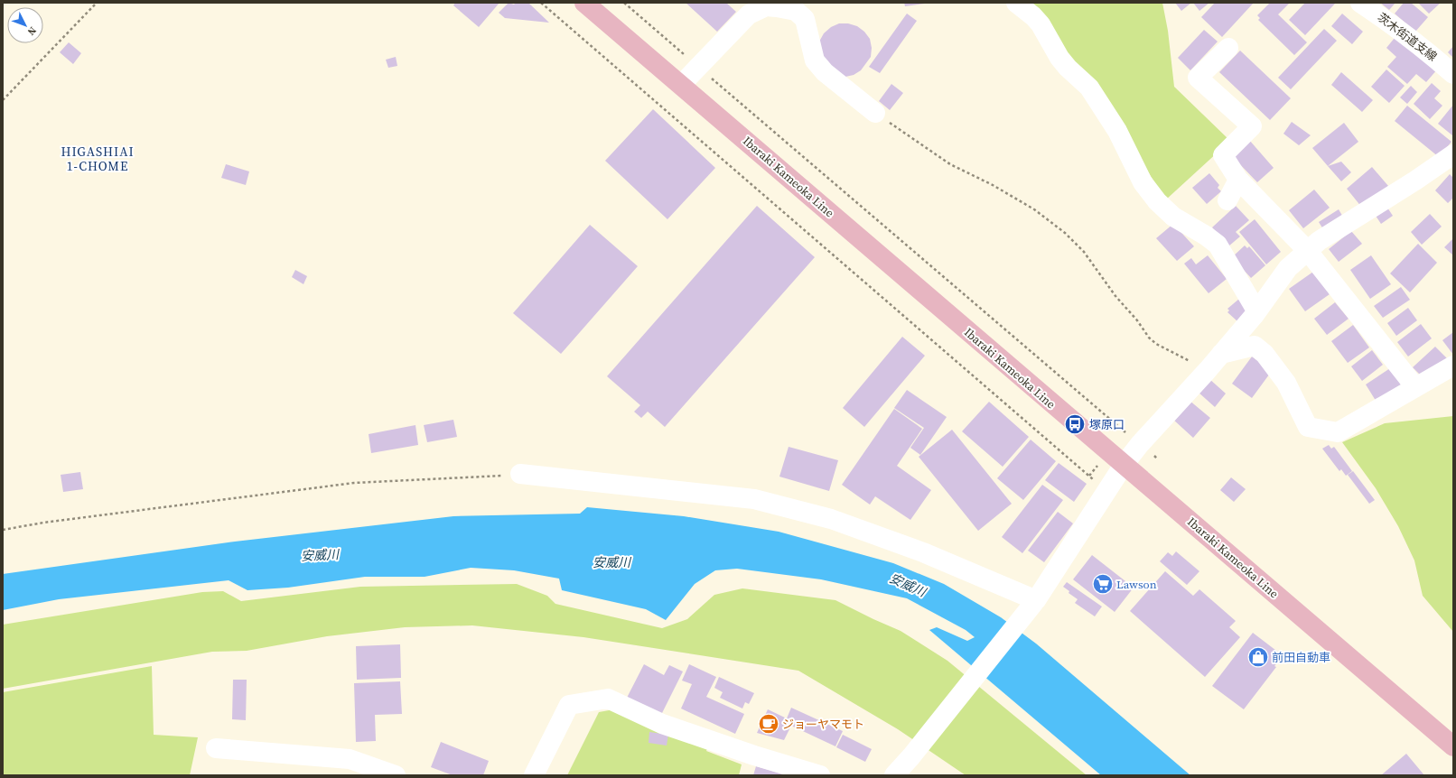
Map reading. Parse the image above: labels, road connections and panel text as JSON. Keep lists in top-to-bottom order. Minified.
{"streets":{"main road":["Ibaraki Kameoka Line"],"street":["茨木街道支線"]},"districts":["HIGASHIAI 1-CHOME"],"water":["安威川"],"places":{"bus stop":["塚原口"],"supermarket":["Lawson"],"shop":["前田自動車"],"cafe":["ジョーヤマモト"]},"north":"bottom right"}
